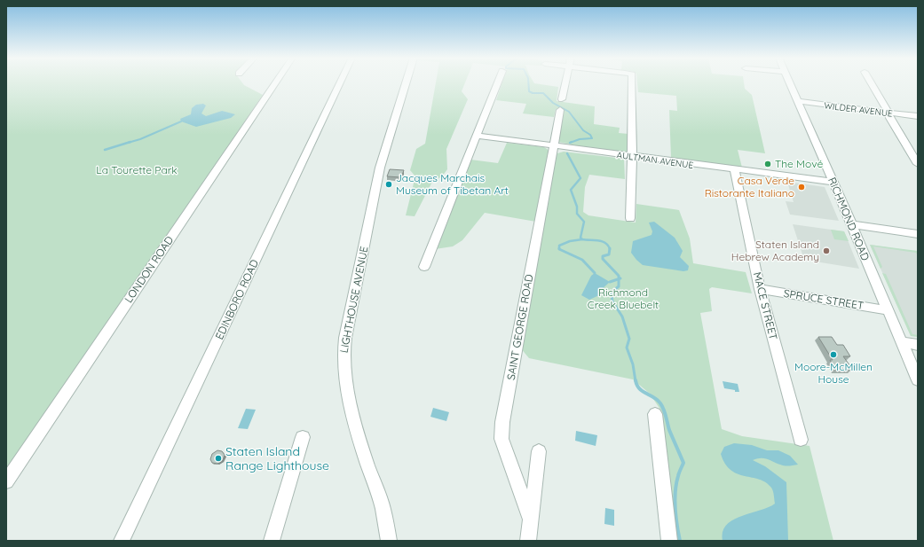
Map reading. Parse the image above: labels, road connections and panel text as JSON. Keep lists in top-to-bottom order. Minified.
{"streets":{"street":["WILDER AVENUE","AULTMAN AVENUE","RICHMOND ROAD","LONDON ROAD","EDINBORO ROAD","LIGHTHOUSE AVENUE","SPRUCE STREET","MACE STREET","SAINT GEORGE ROAD"]},"crossings":[["WILDER AVENUE","RICHMOND ROAD"],["AULTMAN AVENUE","RICHMOND ROAD"],["AULTMAN AVENUE","MACE STREET"],["AULTMAN AVENUE","SAINT GEORGE ROAD"],["RICHMOND ROAD","SPRUCE STREET"],["SPRUCE STREET","MACE STREET"]],"parks":["La Tourette Park","Richmond Creek Bluebelt"],"places":["The Mové","Jacques Marchais Museum of Tibetan Art","Casa Verde Ristorante Italiano","Staten Island Hebrew Academy","Moore-McMillen House","Staten Island Range Lighthouse"]}
